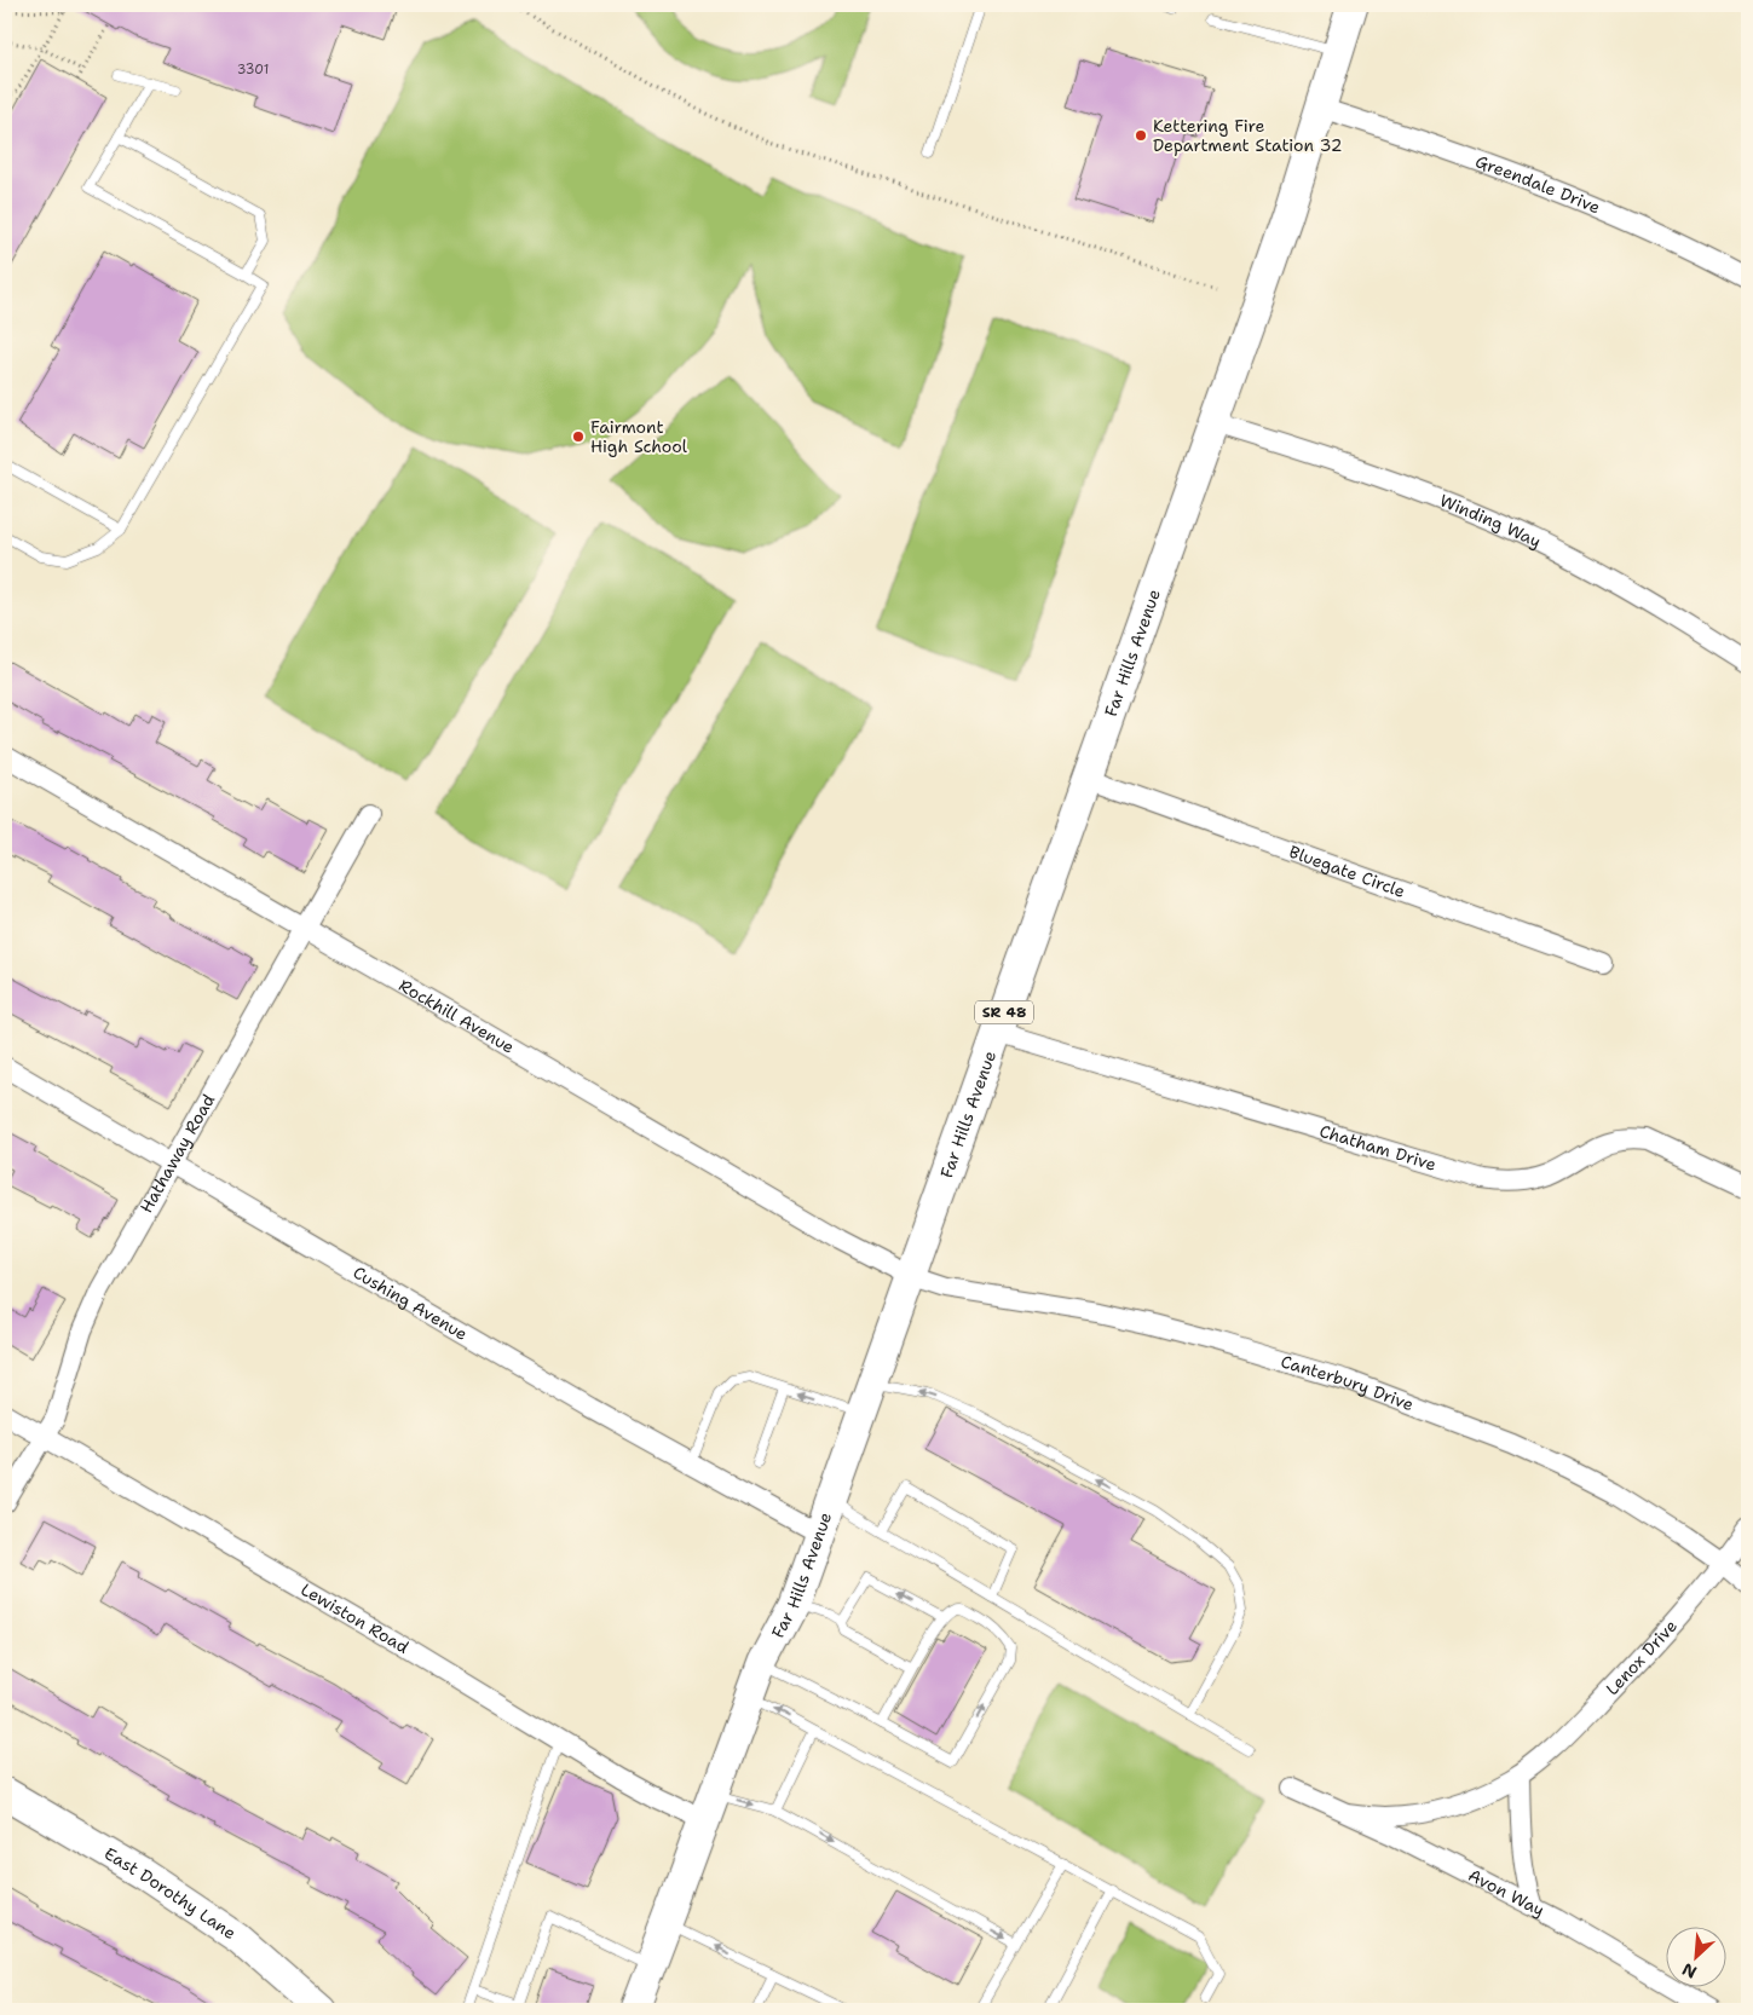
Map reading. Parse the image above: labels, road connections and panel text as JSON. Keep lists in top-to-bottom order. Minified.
{"streets":{"main road":["Far Hills Avenue","SR 48","East Dorothy Lane"],"street":["Greendale Drive","Winding Way","Bluegate Circle","Rockhill Avenue","Chatham Drive","Hathaway Road","Cushing Avenue","Canterbury Drive","Lewiston Road","Lenox Drive","Avon Way"]},"crossings":[["Greendale Drive","Far Hills Avenue"],["Winding Way","Far Hills Avenue"],["Far Hills Avenue","Bluegate Circle"],["Far Hills Avenue","Rockhill Avenue"],["Far Hills Avenue","Chatham Drive"],["Far Hills Avenue","Cushing Avenue"],["Far Hills Avenue","Canterbury Drive"],["Far Hills Avenue","Lewiston Road"],["Rockhill Avenue","Hathaway Road"],["Rockhill Avenue","Canterbury Drive"],["Hathaway Road","Cushing Avenue"],["Hathaway Road","Lewiston Road"],["Canterbury Drive","Lenox Drive"],["Lenox Drive","Avon Way"]],"places":["Kettering Fire Department Station 32","Fairmont High School"],"house_numbers":["3301"],"north":"bottom left"}
